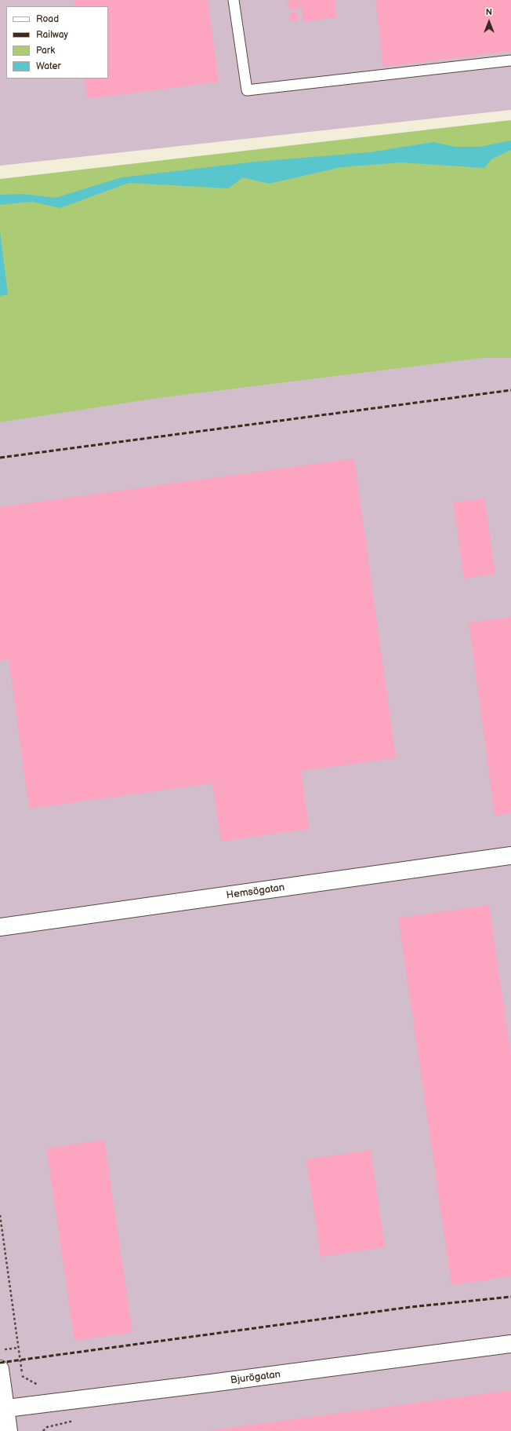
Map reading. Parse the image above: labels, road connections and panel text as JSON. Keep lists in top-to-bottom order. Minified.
{"streets":{"street":["Hemsögatan","Bjurögatan"]},"legend":["Road","Railway","Park","Water"],"north":"top"}
